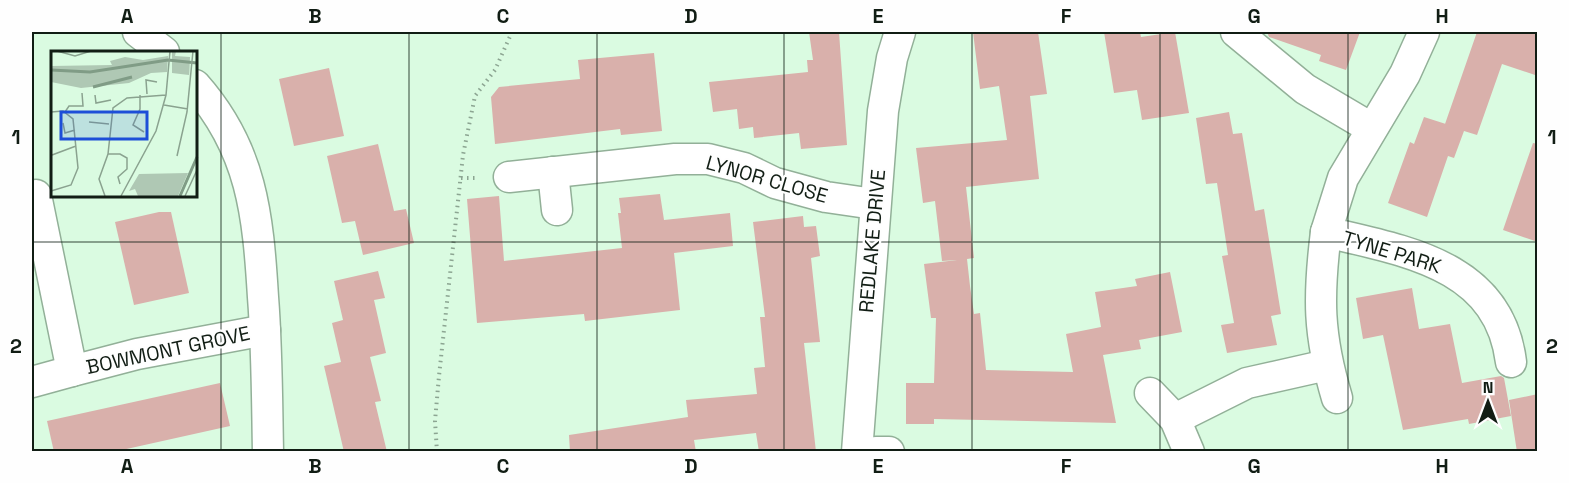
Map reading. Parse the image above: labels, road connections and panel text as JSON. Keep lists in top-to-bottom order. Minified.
{"streets":{"street":["LYNOR CLOSE","REDLAKE DRIVE","TYNE PARK","BOWMONT GROVE"]},"crossings":[["LYNOR CLOSE","REDLAKE DRIVE"]],"north":"top","grid":{"columns":["A","B","C","D","E","F","G","H"],"rows":["1","2"]}}
